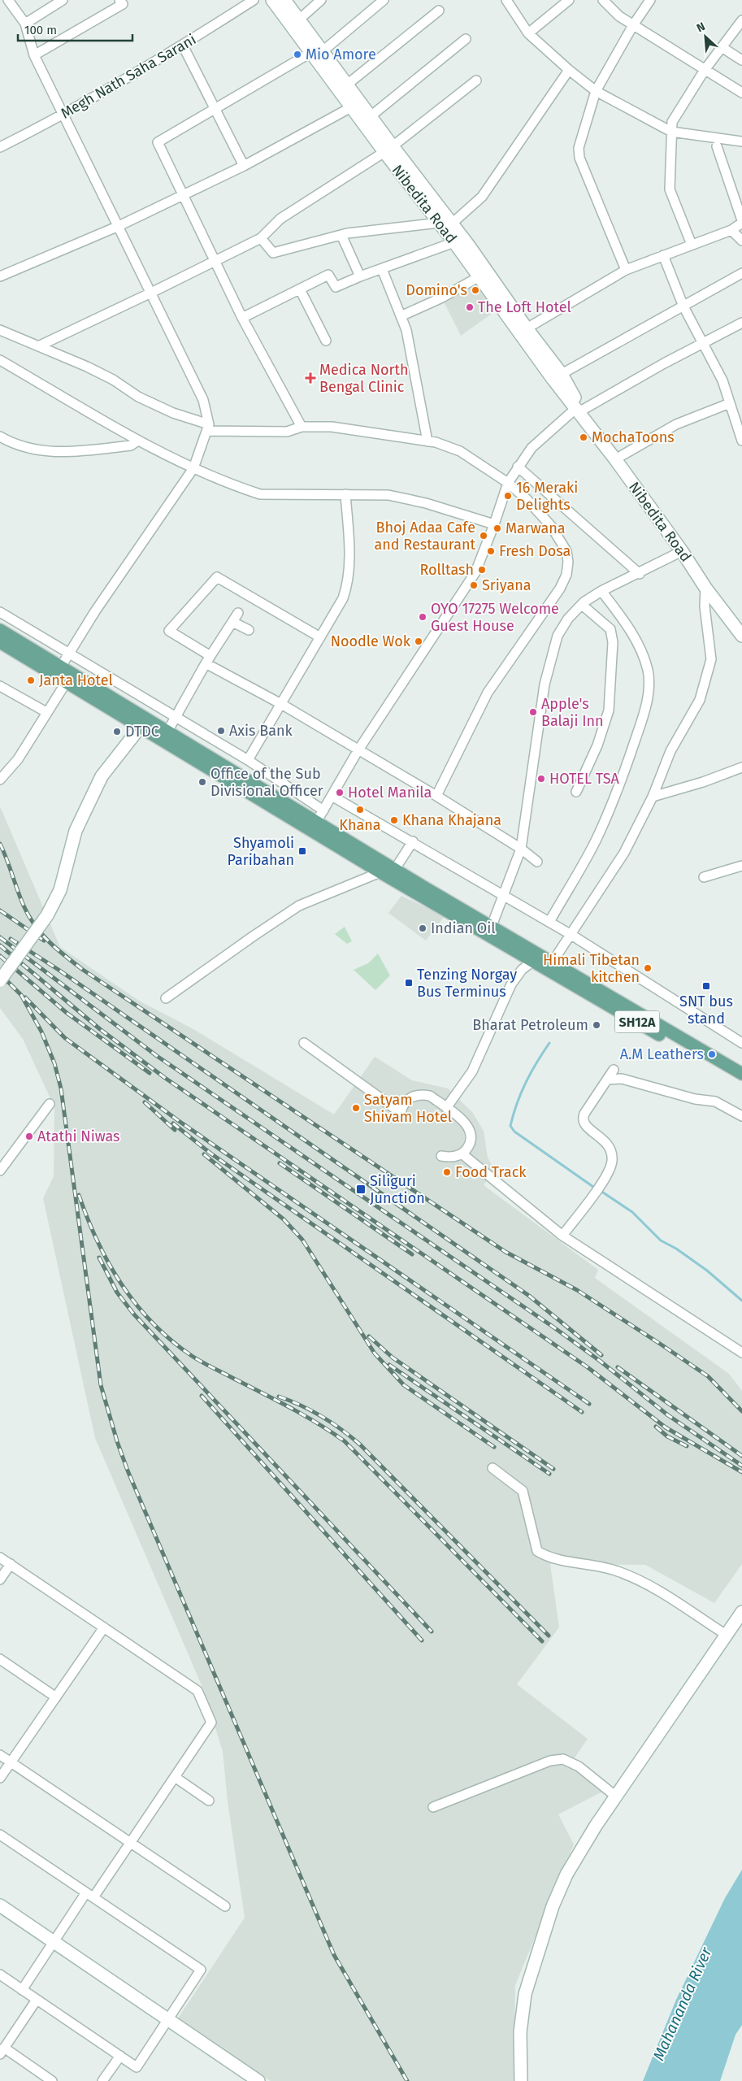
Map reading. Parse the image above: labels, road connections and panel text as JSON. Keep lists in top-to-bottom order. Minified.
{"streets":{"main road":["SH12A"],"street":["Megh Nath Saha Sarani","Nibedita Road"]},"water":["Mahananda River"],"places":{"other":["Mio Amore","Domino's","The Loft Hotel","MochaToons","16 Meraki Delights","Marwana","Bhoj Adaa Cafe and Restaurant","Fresh Dosa","Rolltash","Sriyana","OYO 17275 Welcome Guest House","Noodle Wok","Janta Hotel","Apple's Balaji Inn","Axis Bank","DTDC","HOTEL TSA","Office of the Sub Divisional Officer","Hotel Manila","Khana","Khana Khajana","Indian Oil","Himali Tibetan kitchen","Bharat Petroleum","A.M Leathers","Satyam Shivam Hotel","Atathi Niwas","Food Track"],"health":["Medica North Bengal Clinic"],"transit":["Shyamoli Paribahan","Tenzing Norgay Bus Terminus","SNT bus stand","Siliguri Junction"]},"scale_bar":"100 m","north":"top left"}
